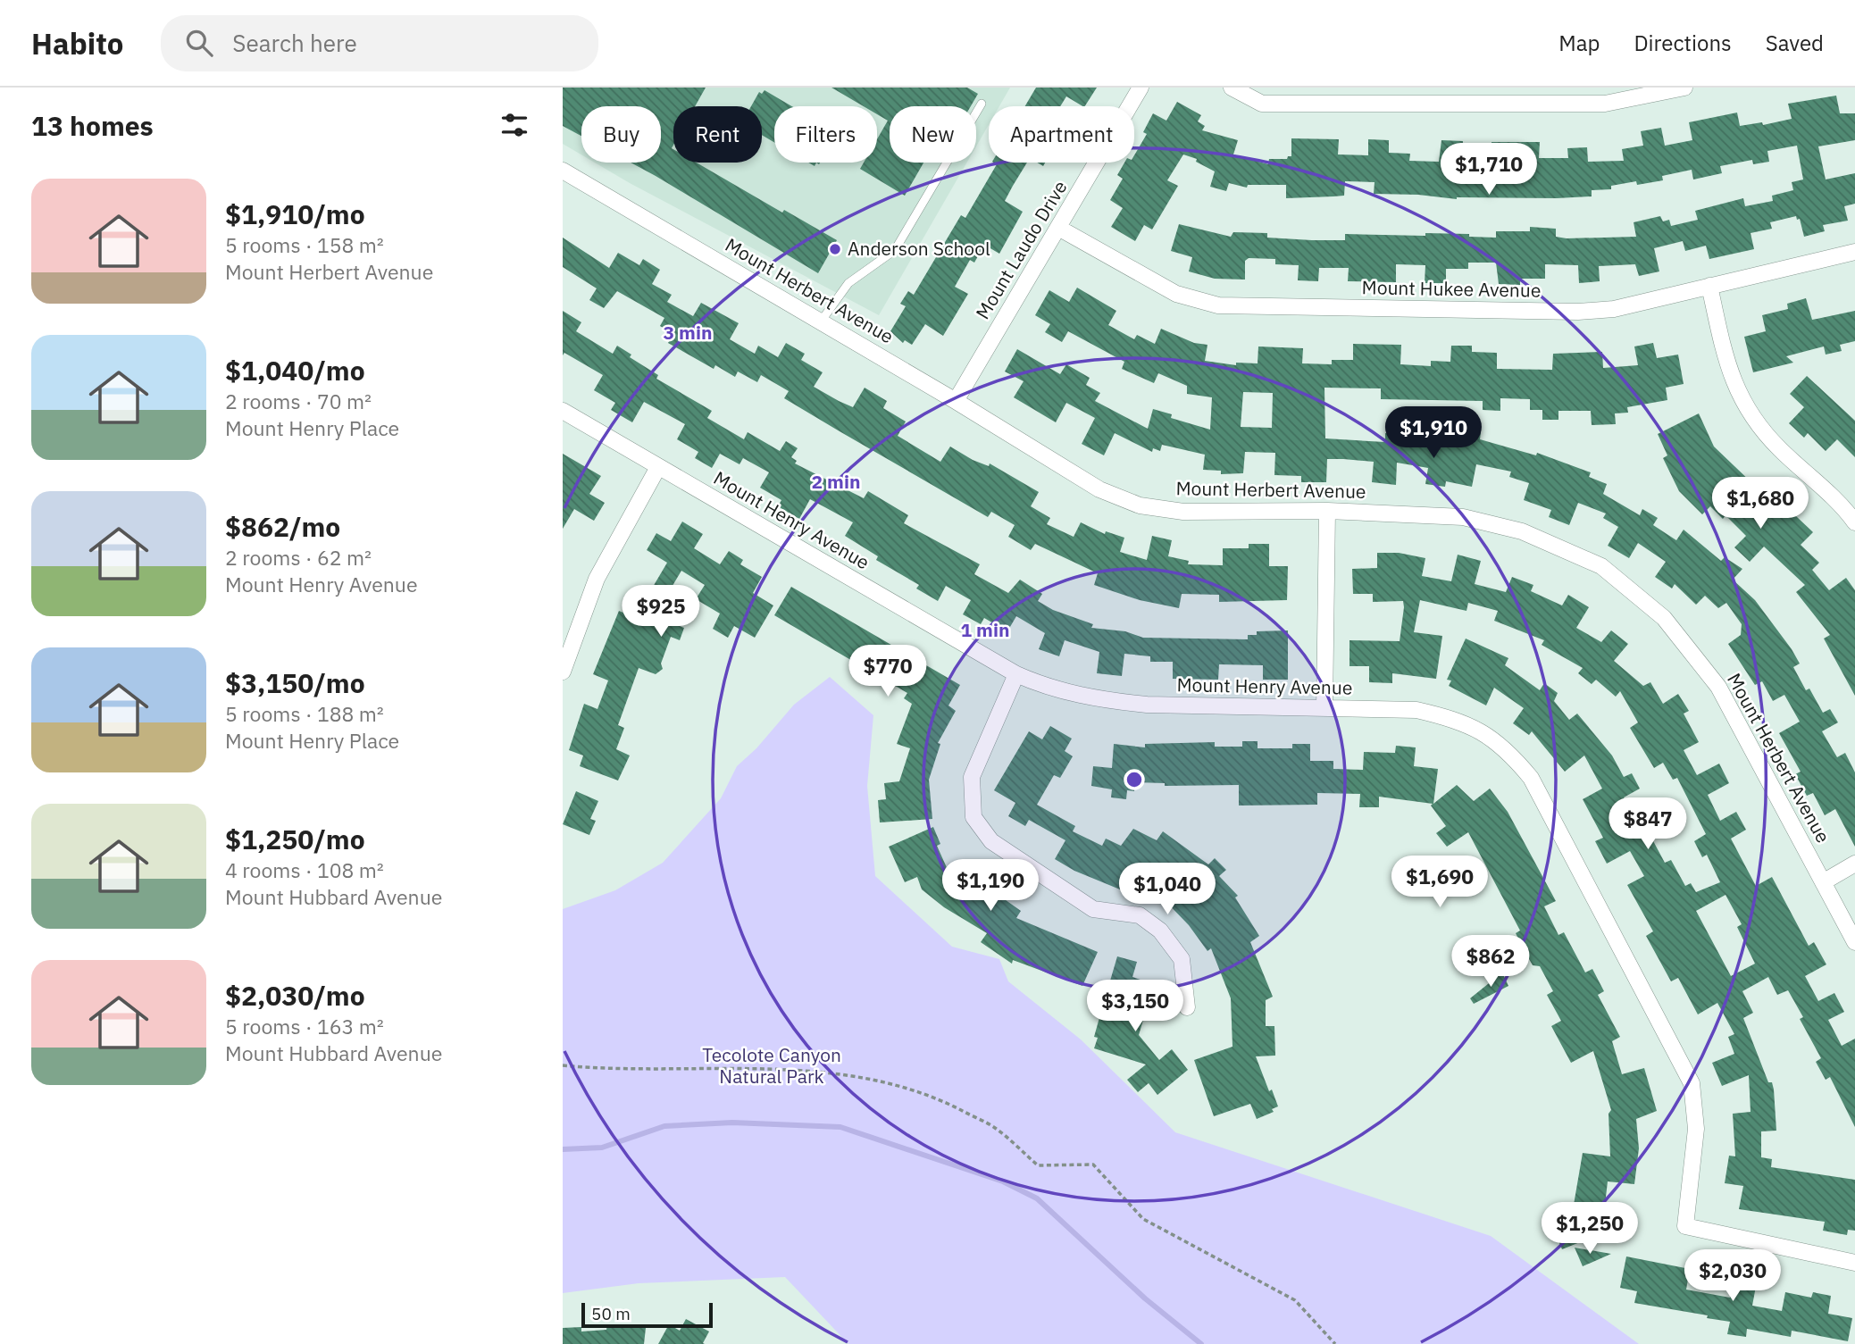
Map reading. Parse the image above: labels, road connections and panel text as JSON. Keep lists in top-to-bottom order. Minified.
{"streets":{"street":["Mount Laudo Drive","Mount Hukee Avenue","Mount Herbert Avenue","Mount Henry Avenue"]},"crossings":[["Mount Laudo Drive","Mount Hukee Avenue"],["Mount Laudo Drive","Mount Herbert Avenue"]],"parks":["Tecolote Canyon Natural Park"],"places":["Anderson School"],"scale_bar":"50 m","page":{"header":"Habito","search":"Search here","nav":["Map","Directions","Saved"],"heading":"13 homes","chip":["Buy","Rent","Filters","New","Apartment"],"price":["$1,710","$1,910","$1,680","$925","$770","$847","$1,690","$1,190","$1,040","$862","$3,150","$1,250","$2,030"],"list":[{"name":"$1,910/mo","note":"5 rooms · 158 m² · Mount Herbert Avenue"},{"name":"$1,040/mo","note":"2 rooms · 70 m² · Mount Henry Place"},{"name":"$862/mo","note":"2 rooms · 62 m² · Mount Henry Avenue"},{"name":"$3,150/mo","note":"5 rooms · 188 m² · Mount Henry Place"},{"name":"$1,250/mo","note":"4 rooms · 108 m² · Mount Hubbard Avenue"},{"name":"$2,030/mo","note":"5 rooms · 163 m² · Mount Hubbard Avenue"}],"scale":"50 m"},"rings":["3 min","2 min","1 min"]}
